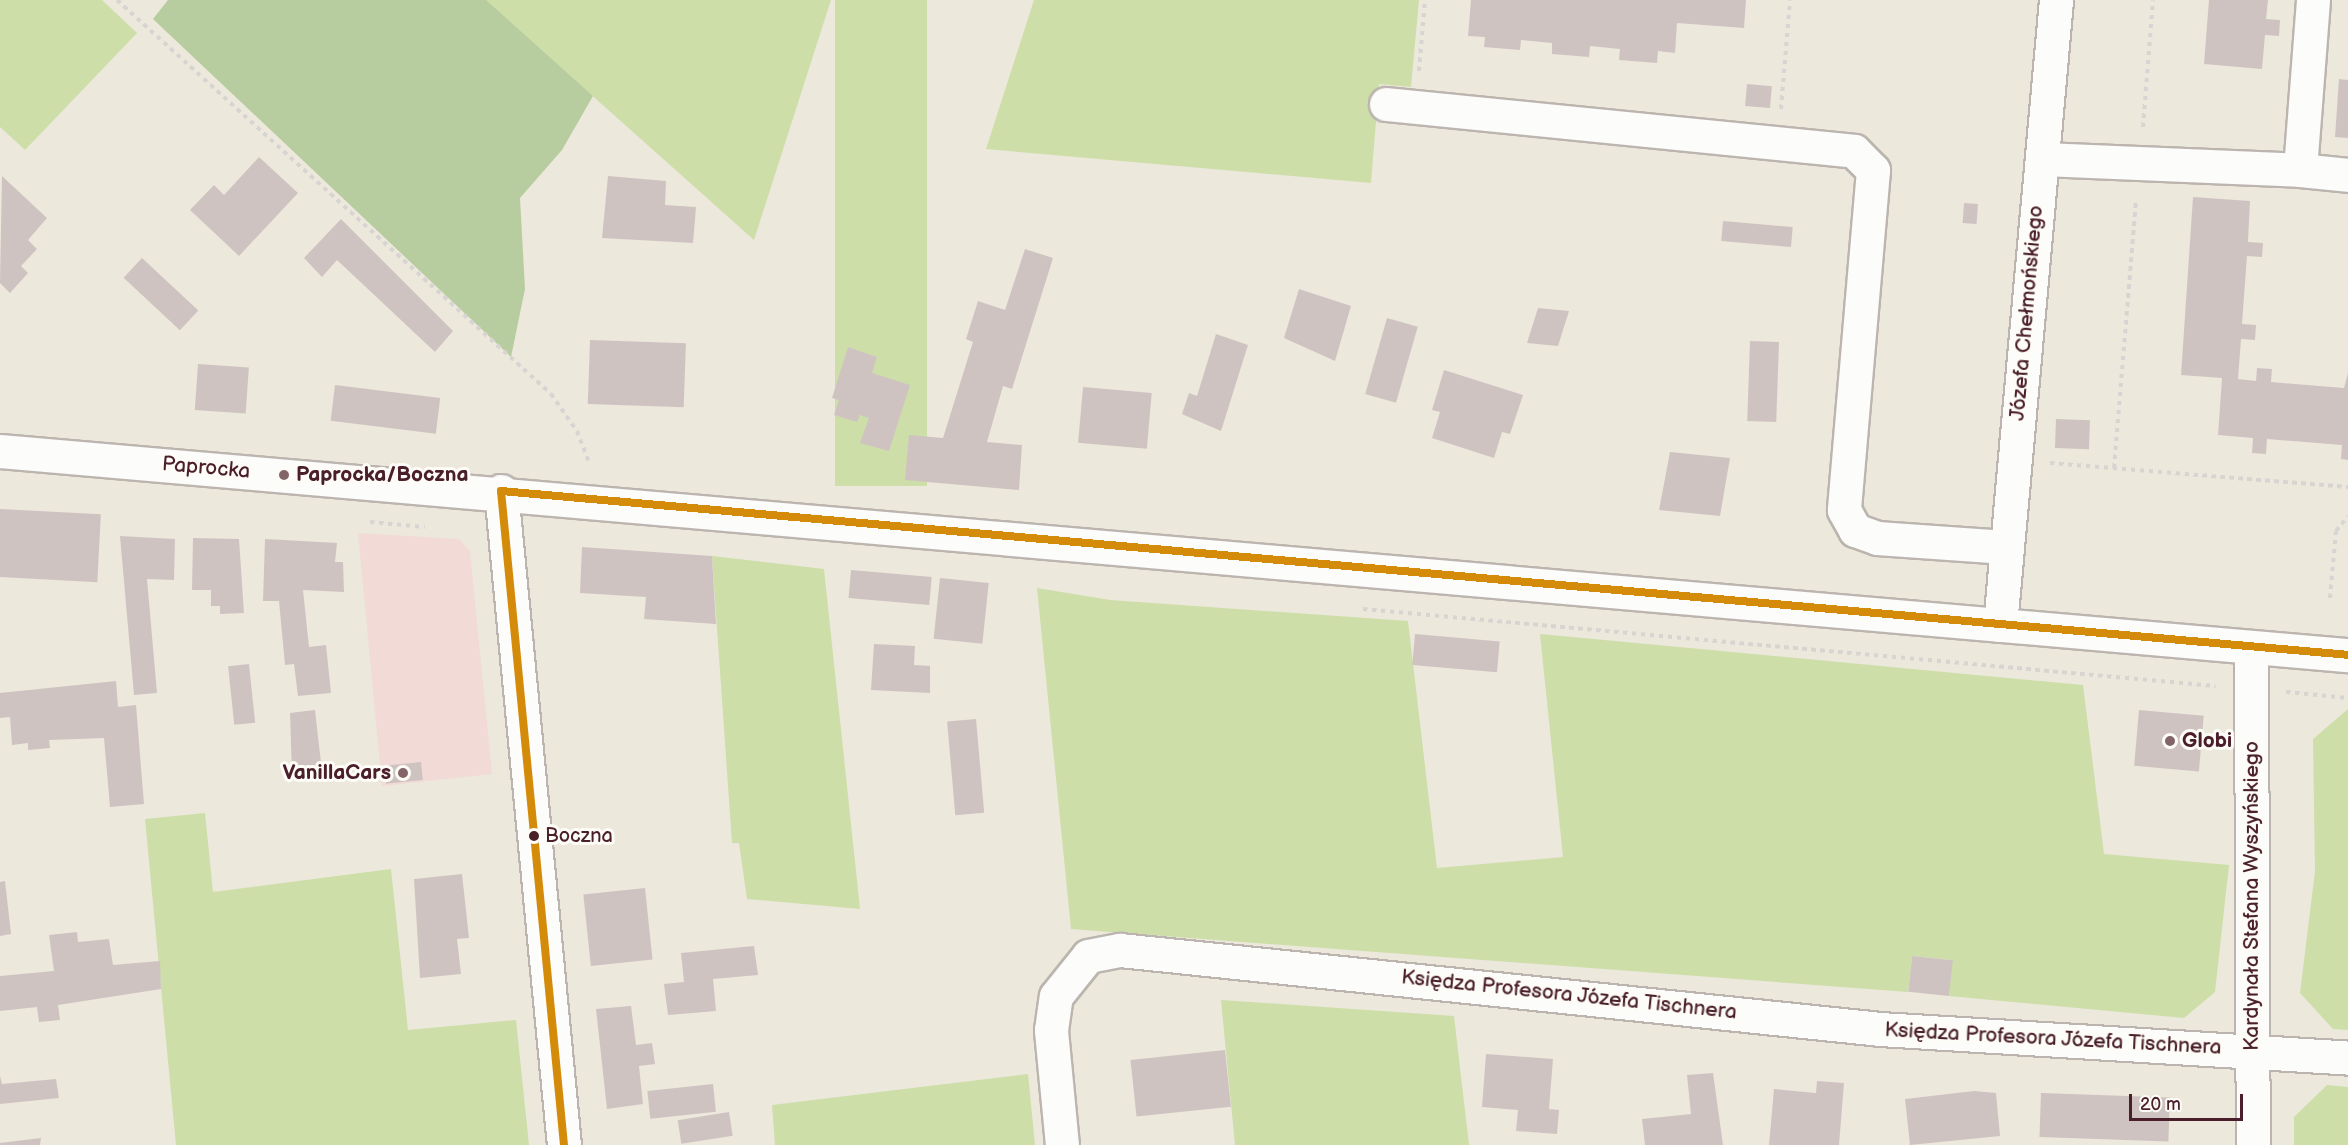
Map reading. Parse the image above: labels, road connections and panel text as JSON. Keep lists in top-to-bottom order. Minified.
{"streets":{"street":["Józefa Chełmońskiego","Paprocka","Kardynała Stefana Wyszyńskiego","Księdza Profesora Józefa Tischnera"]},"crossings":[["Józefa Chełmońskiego","Paprocka"],["Paprocka","Kardynała Stefana Wyszyńskiego"],["Kardynała Stefana Wyszyńskiego","Księdza Profesora Józefa Tischnera"]],"places":["Paprocka/Boczna","Globi","VanillaCars","Boczna"],"scale_bar":"20 m"}
